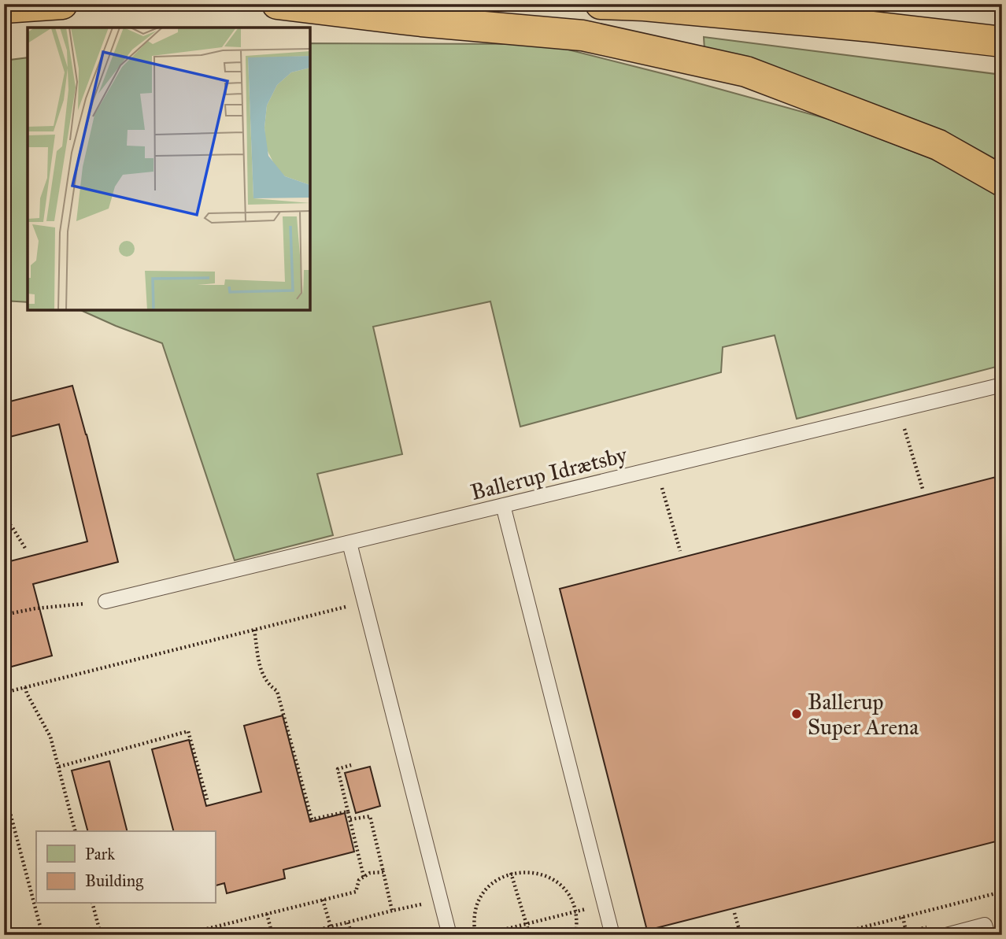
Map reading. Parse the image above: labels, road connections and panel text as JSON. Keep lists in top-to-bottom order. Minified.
{"streets":{"lane":["Ballerup Idrætsby"]},"places":["Ballerup Super Arena"],"legend":["Park","Building"]}
